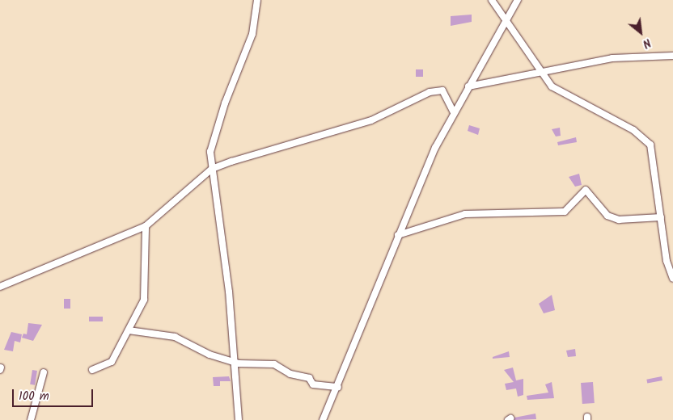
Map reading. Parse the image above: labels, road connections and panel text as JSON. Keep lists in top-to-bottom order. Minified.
{"scale_bar":"100 m","north":"bottom right"}
